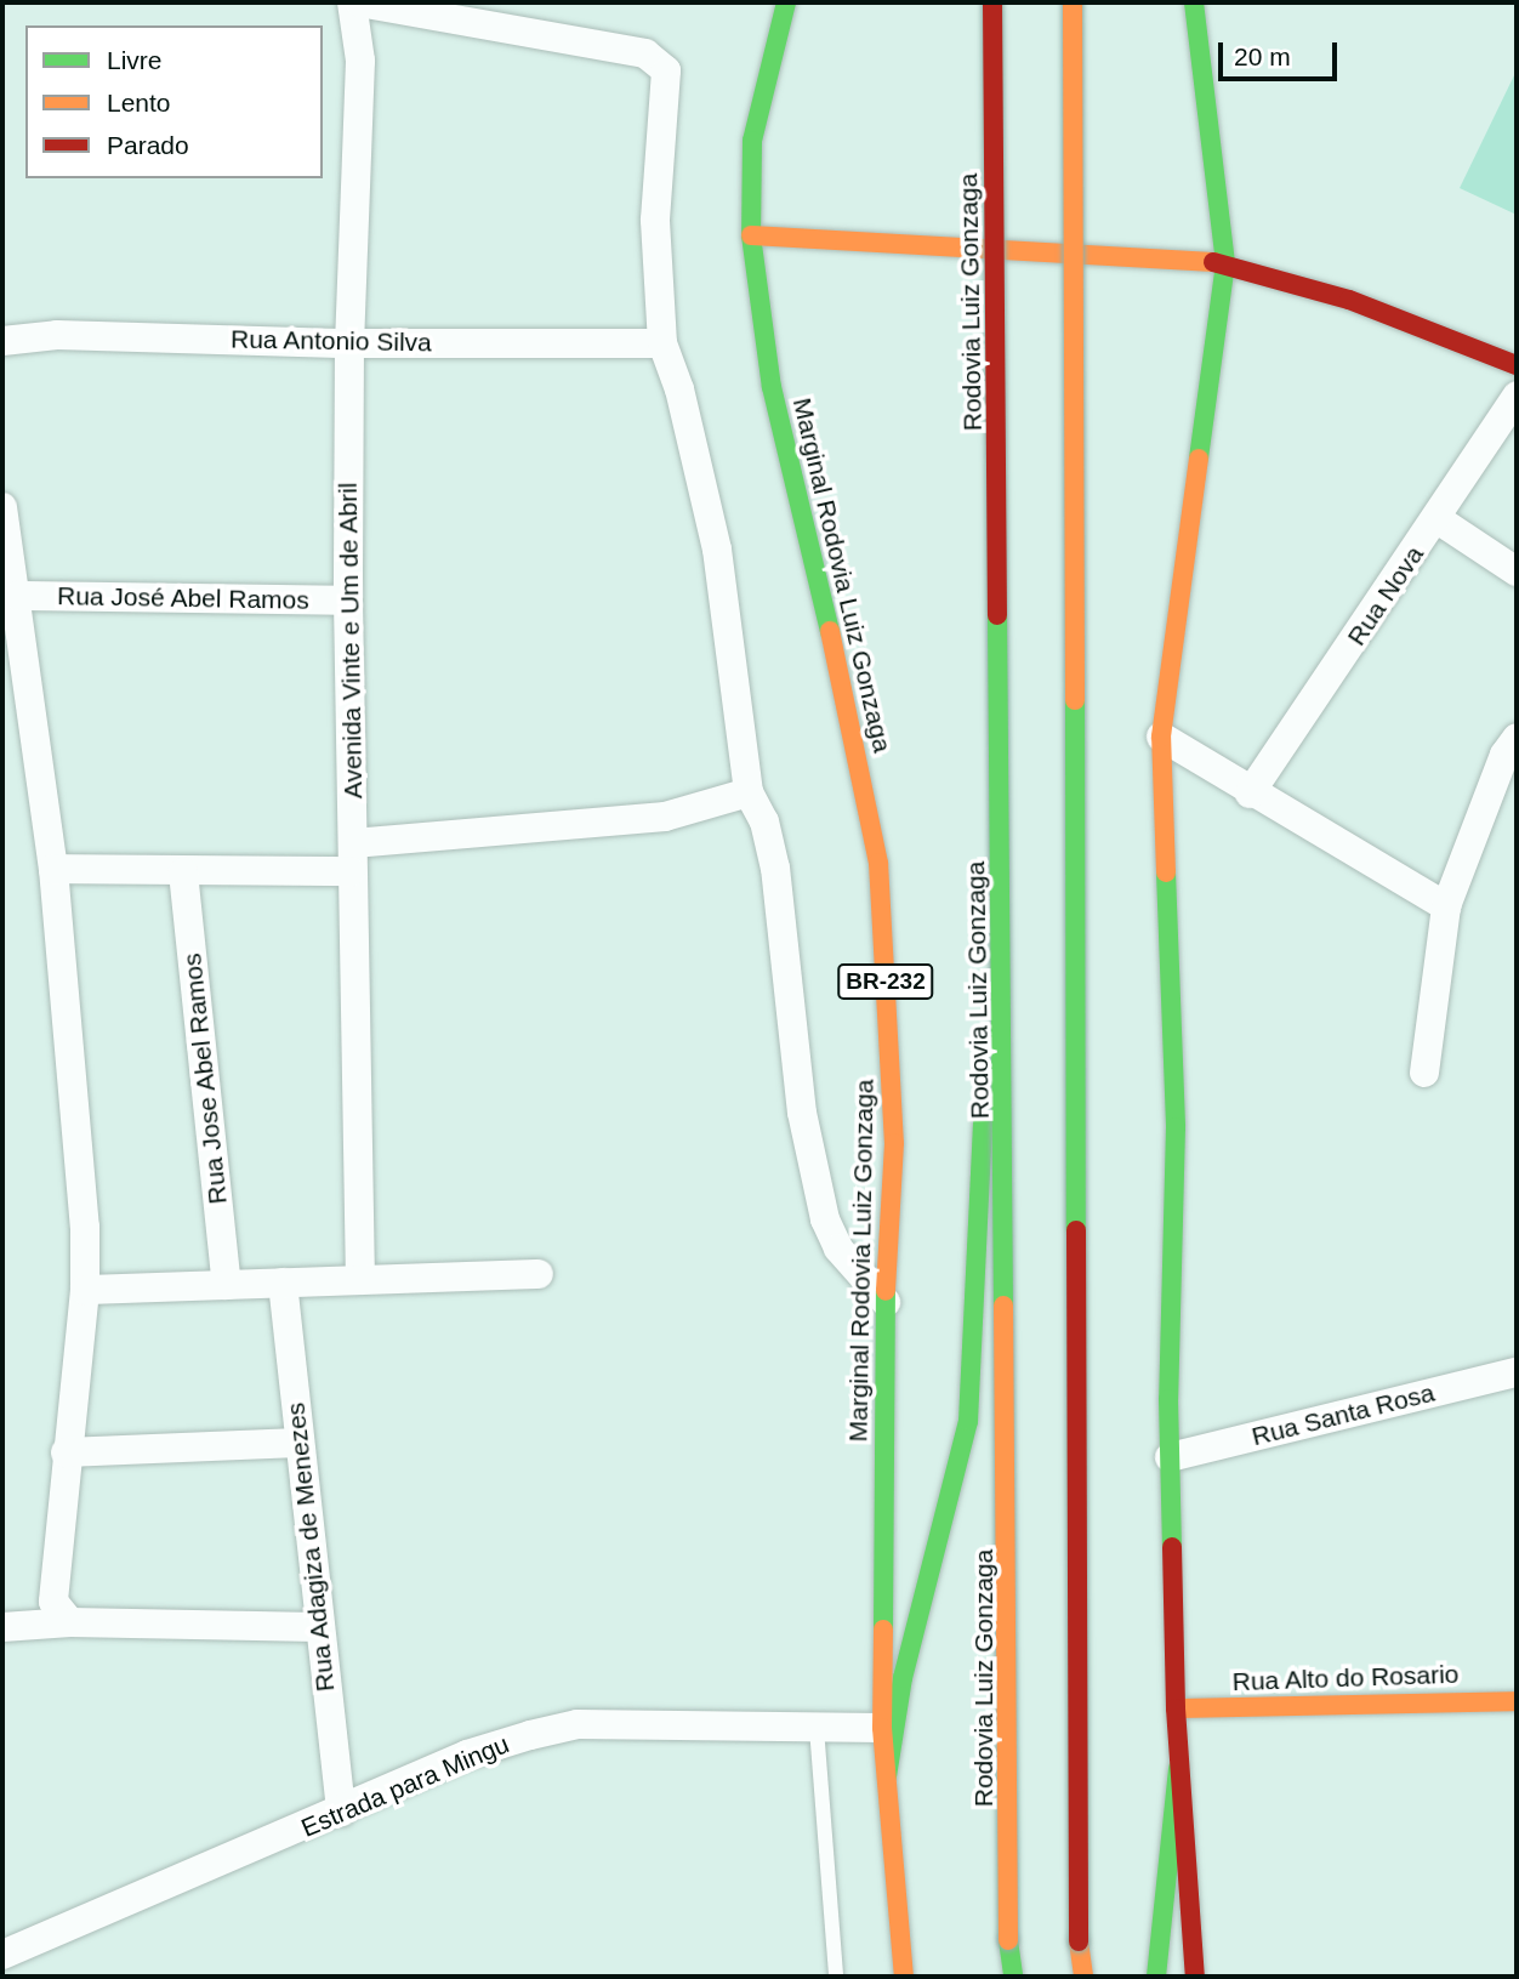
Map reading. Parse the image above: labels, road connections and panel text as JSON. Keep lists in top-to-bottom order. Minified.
{"streets":{"main road":["Rodovia Luiz Gonzaga","Marginal Rodovia Luiz Gonzaga","BR-232","Rua Alto do Rosario"],"street":["Rua Antonio Silva","Rua Nova","Rua José Abel Ramos","Avenida Vinte e Um de Abril","Rua Jose Abel Ramos","Rua Santa Rosa","Rua Adagiza de Menezes","Estrada para Mingu"]},"crossings":[["Rua Antonio Silva","Avenida Vinte e Um de Abril"],["Marginal Rodovia Luiz Gonzaga","Estrada para Mingu"],["Rua José Abel Ramos","Avenida Vinte e Um de Abril"],["Rua Adagiza de Menezes","Estrada para Mingu"]],"legend":["Livre","Lento","Parado"],"scale_bar":"20 m"}
